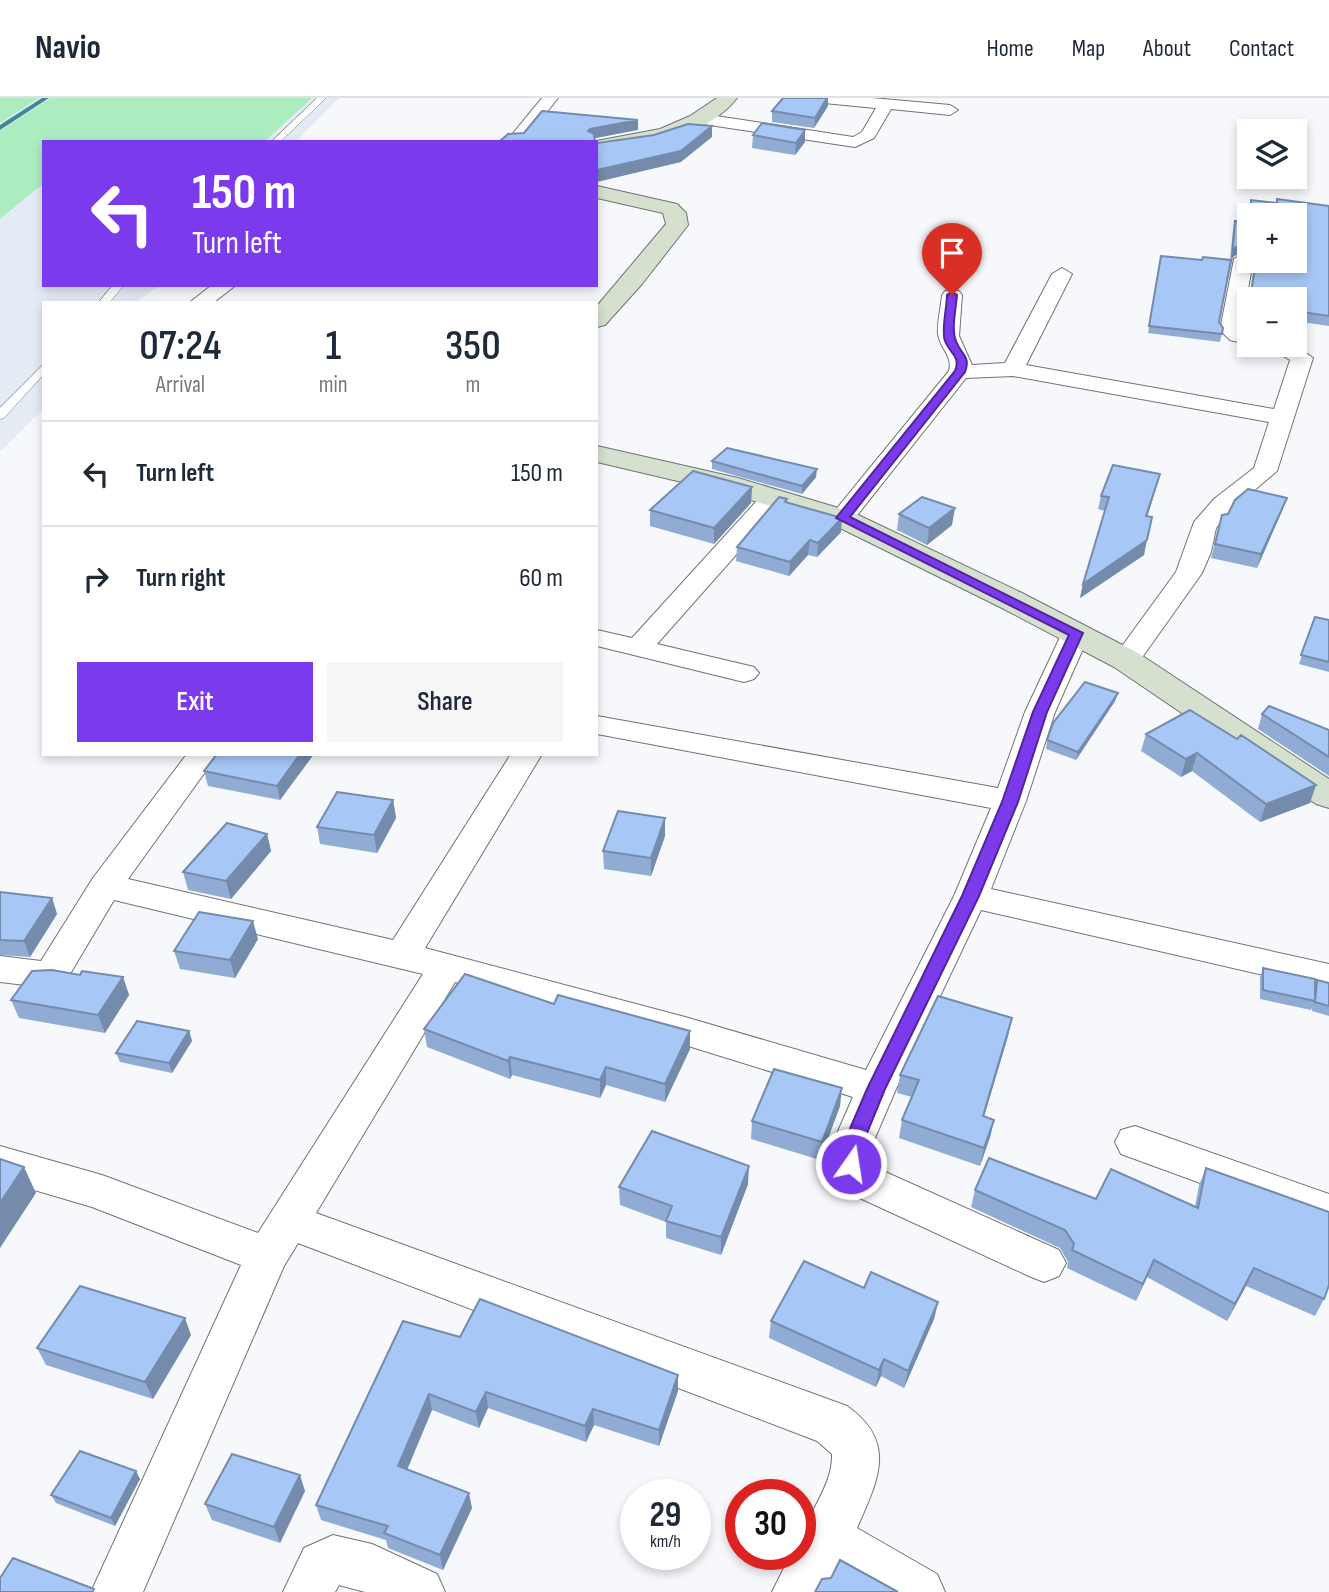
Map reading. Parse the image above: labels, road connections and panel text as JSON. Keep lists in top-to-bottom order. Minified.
{"page":{"header":"Navio","nav":["Home","Map","About","Contact"],"map_buttons":["+","−"],"turn":["150 m","Turn left"],"eta":["07:24","Arrival","1","min","350","m"],"list":[{"name":"Turn left","value":"150 m"},{"name":"Turn right","value":"60 m"}],"buttons":["Exit","Share"],"speed":"29 km/h","limit":"30"}}
